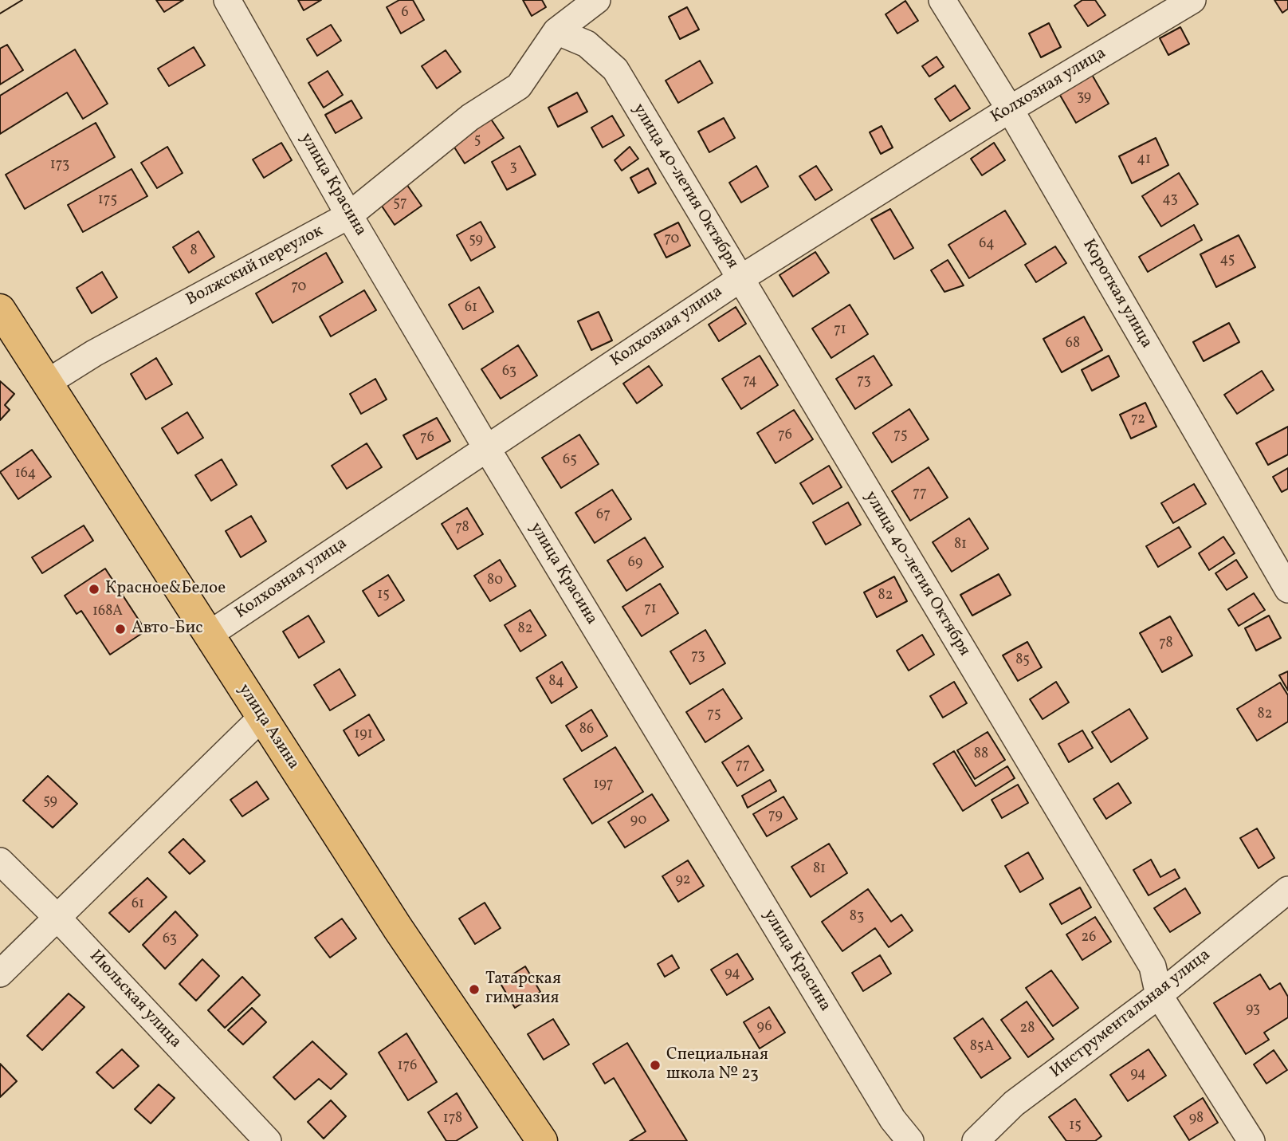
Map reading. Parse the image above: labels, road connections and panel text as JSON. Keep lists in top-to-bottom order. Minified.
{"streets":{"main road":["улица Азина"],"street":["Колхозная улица","улица Красина","улица 40-летия Октября","Волжский переулок","Короткая улица","Июльская улица","Инструментальная улица"]},"crossings":[["Колхозная улица","улица Красина"],["Колхозная улица","улица 40-летия Октября"],["Колхозная улица","Короткая улица"],["Колхозная улица","улица Азина"],["улица Красина","Волжский переулок"],["улица 40-летия Октября","Волжский переулок"],["улица 40-летия Октября","Инструментальная улица"],["Волжский переулок","улица Азина"]],"places":["Красное&Белое","Авто-Бис","Татарская гимназия","Специальная школа № 23"],"house_numbers":["6","39","5","41","173","3","43","175","57","70","59","64","8","45","70","61","71","68","63","74","73","72","76","75","76","65","164","77","67","78","81","69","80","15","82","71","168А","82","78","73","85","84","75","82","86","191","88","77","197","59","79","90","81","92","61","83","26","63","94","93","96","28","85А","176","94","178","98","15"]}
